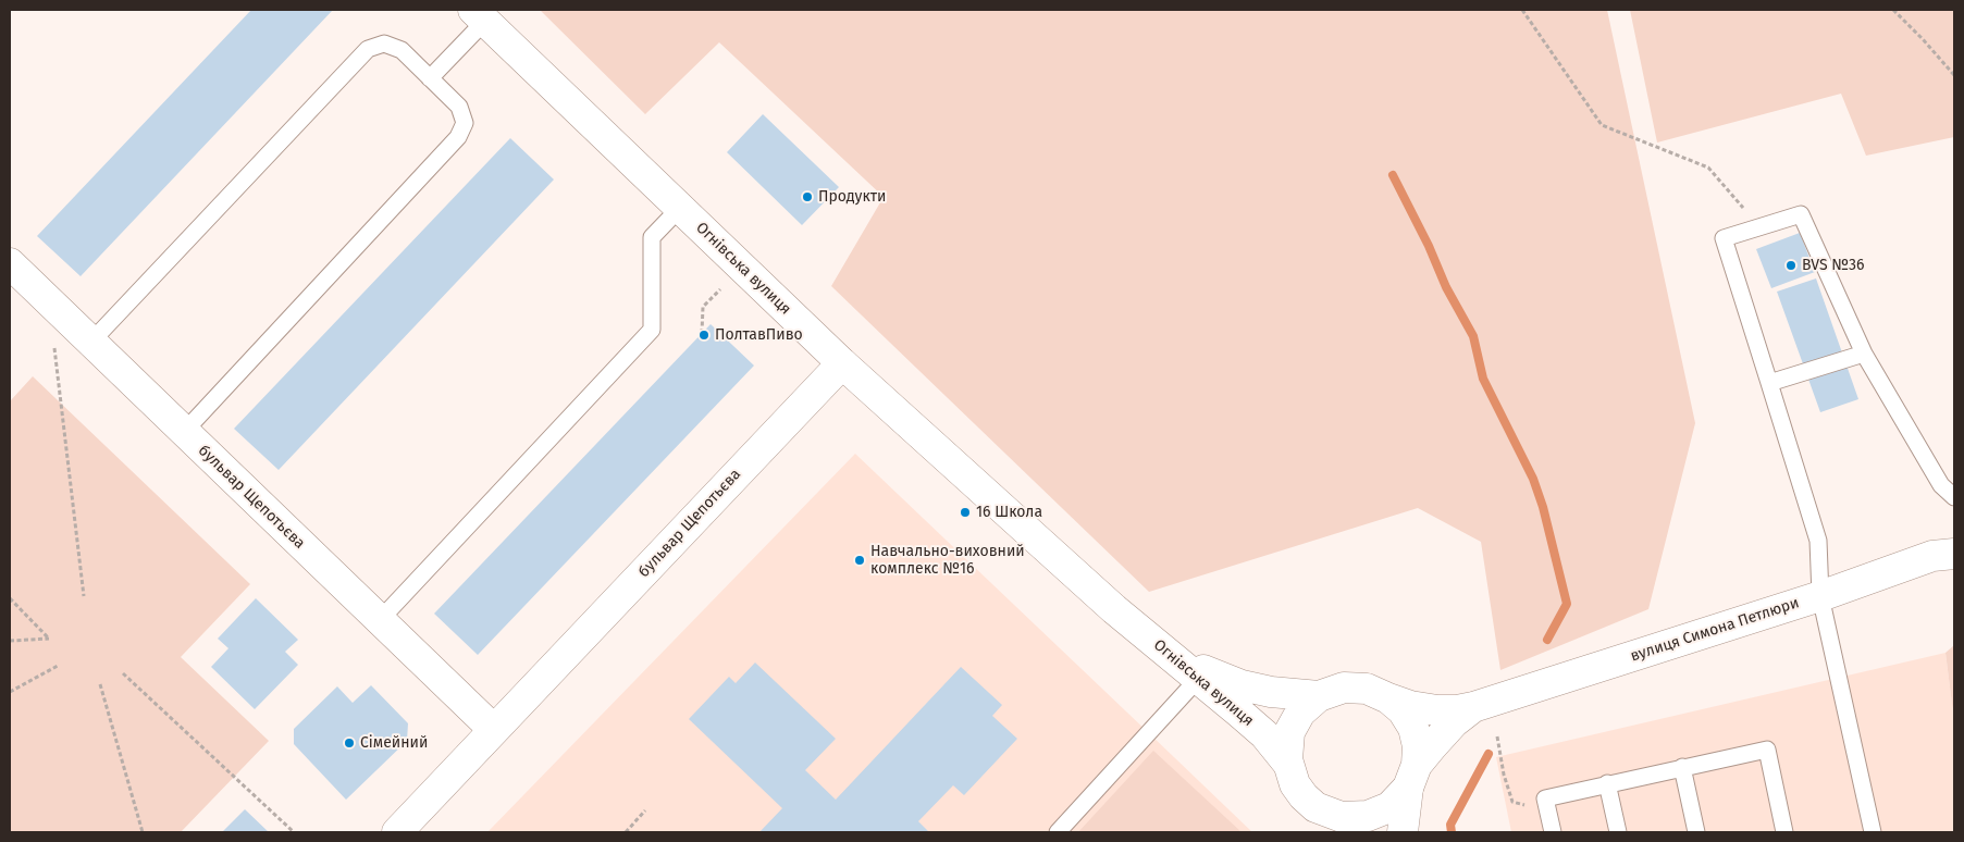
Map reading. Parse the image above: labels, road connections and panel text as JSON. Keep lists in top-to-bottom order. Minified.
{"streets":{"street":["Огнівська вулиця","бульвар Щепотьєва","вулиця Симона Петлюри"]},"crossings":[["Огнівська вулиця","бульвар Щепотьєва"],["Огнівська вулиця","вулиця Симона Петлюри"]],"places":["Продукти","BVS №36","ПолтавПиво","16 Школа","Навчально-виховний комплекс №16","Сімейний"]}
